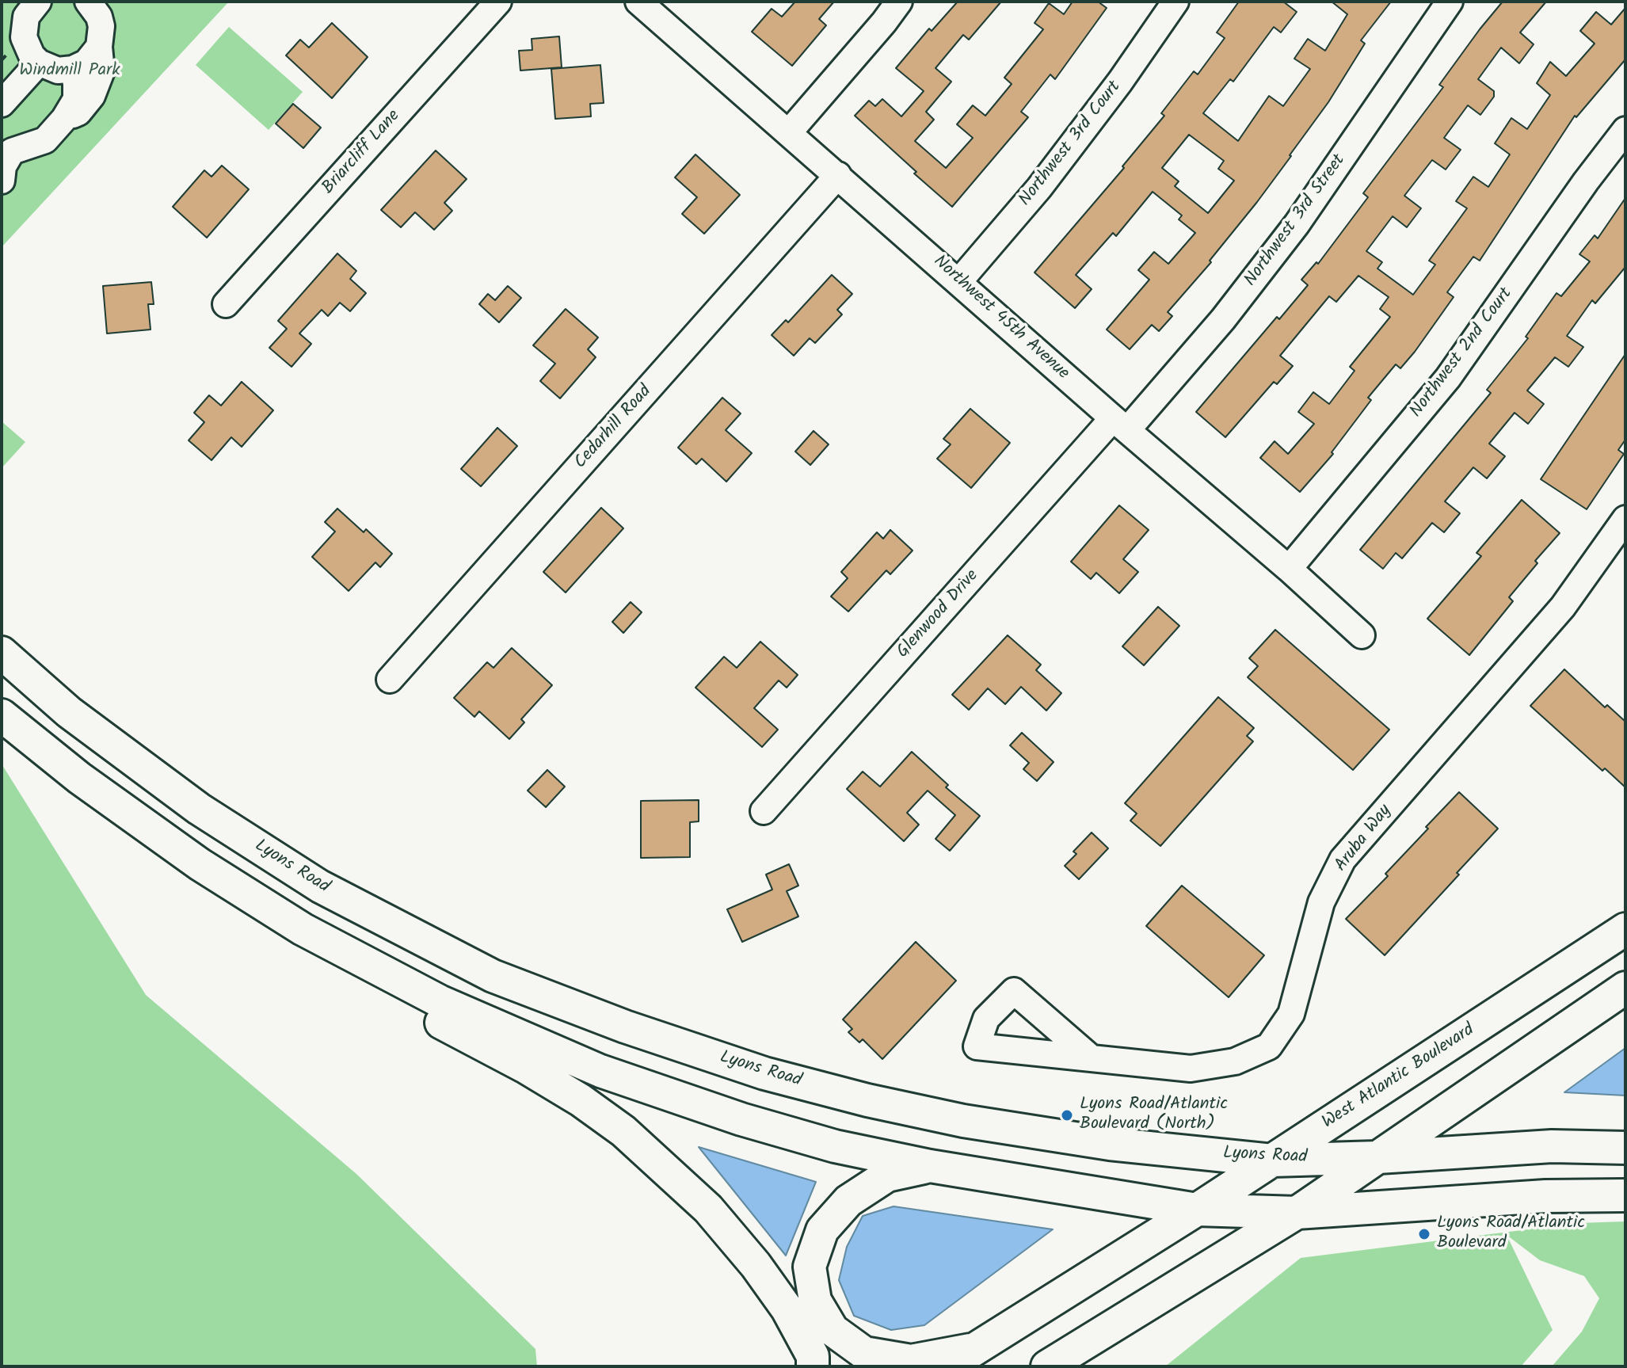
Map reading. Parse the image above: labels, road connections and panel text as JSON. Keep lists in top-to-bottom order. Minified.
{"streets":{"main road":["Lyons Road","West Atlantic Boulevard"],"street":["Northwest 3rd Court","Briarcliff Lane","Northwest 3rd Street","Northwest 45th Avenue","Northwest 2nd Court","Cedarhill Road","Glenwood Drive","Aruba Way"]},"crossings":[["Northwest 3rd Court","Northwest 45th Avenue"],["Northwest 3rd Street","Northwest 45th Avenue"],["Northwest 3rd Street","Glenwood Drive"],["Northwest 45th Avenue","Northwest 2nd Court"],["Northwest 45th Avenue","Cedarhill Road"],["Northwest 45th Avenue","Glenwood Drive"],["Lyons Road","West Atlantic Boulevard"]],"parks":["Windmill Park"],"places":["Lyons Road/Atlantic Boulevard (North)","Lyons Road/Atlantic Boulevard"]}
